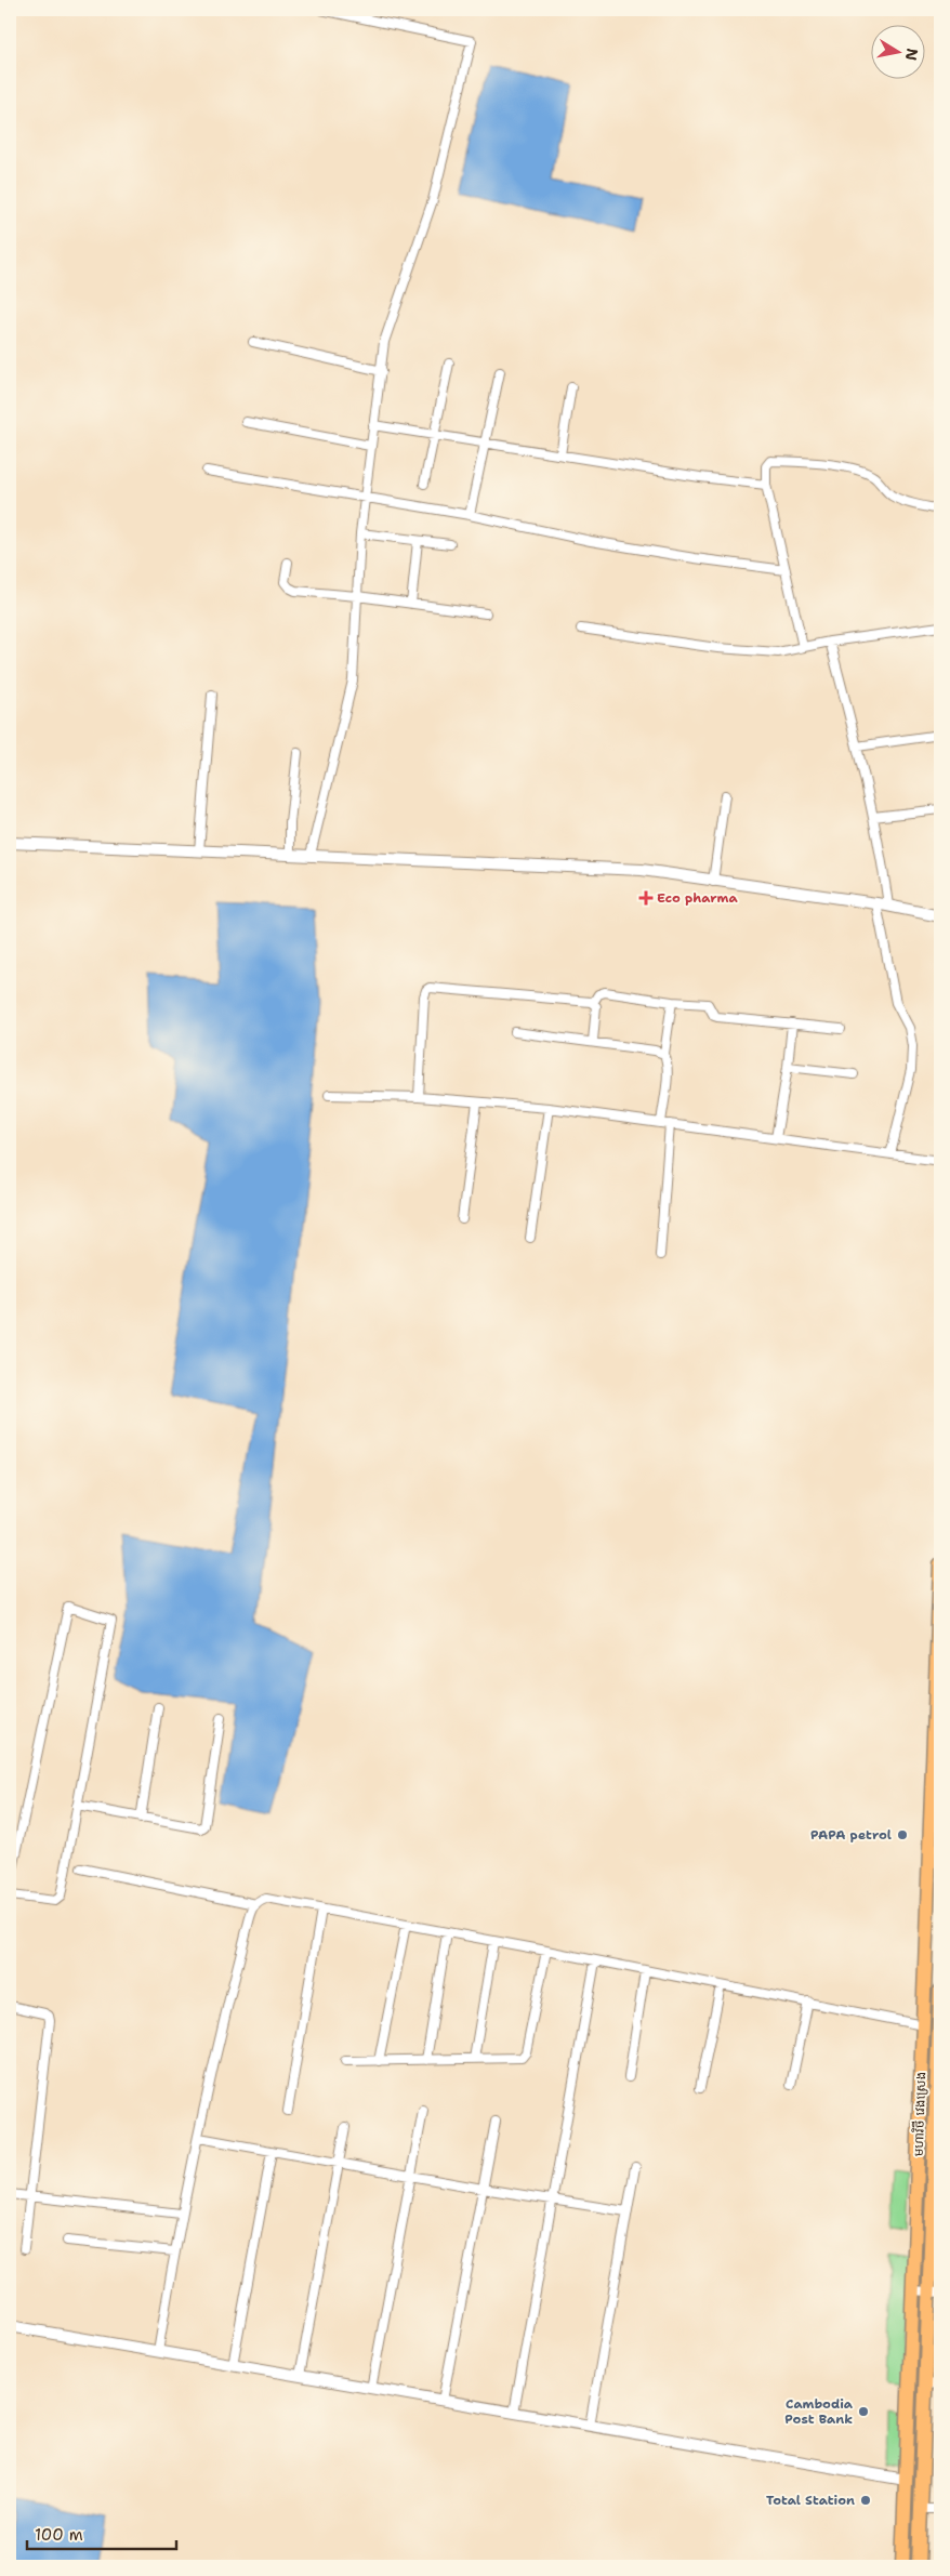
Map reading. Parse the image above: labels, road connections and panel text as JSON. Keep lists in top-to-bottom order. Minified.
{"streets":{"main road":["មហាវិថី វេងស្រេង"]},"places":{"health":["Eco pharma"],"other":["PAPA petrol","Cambodia Post Bank","Total Station"]},"scale_bar":"100 m","north":"right"}
